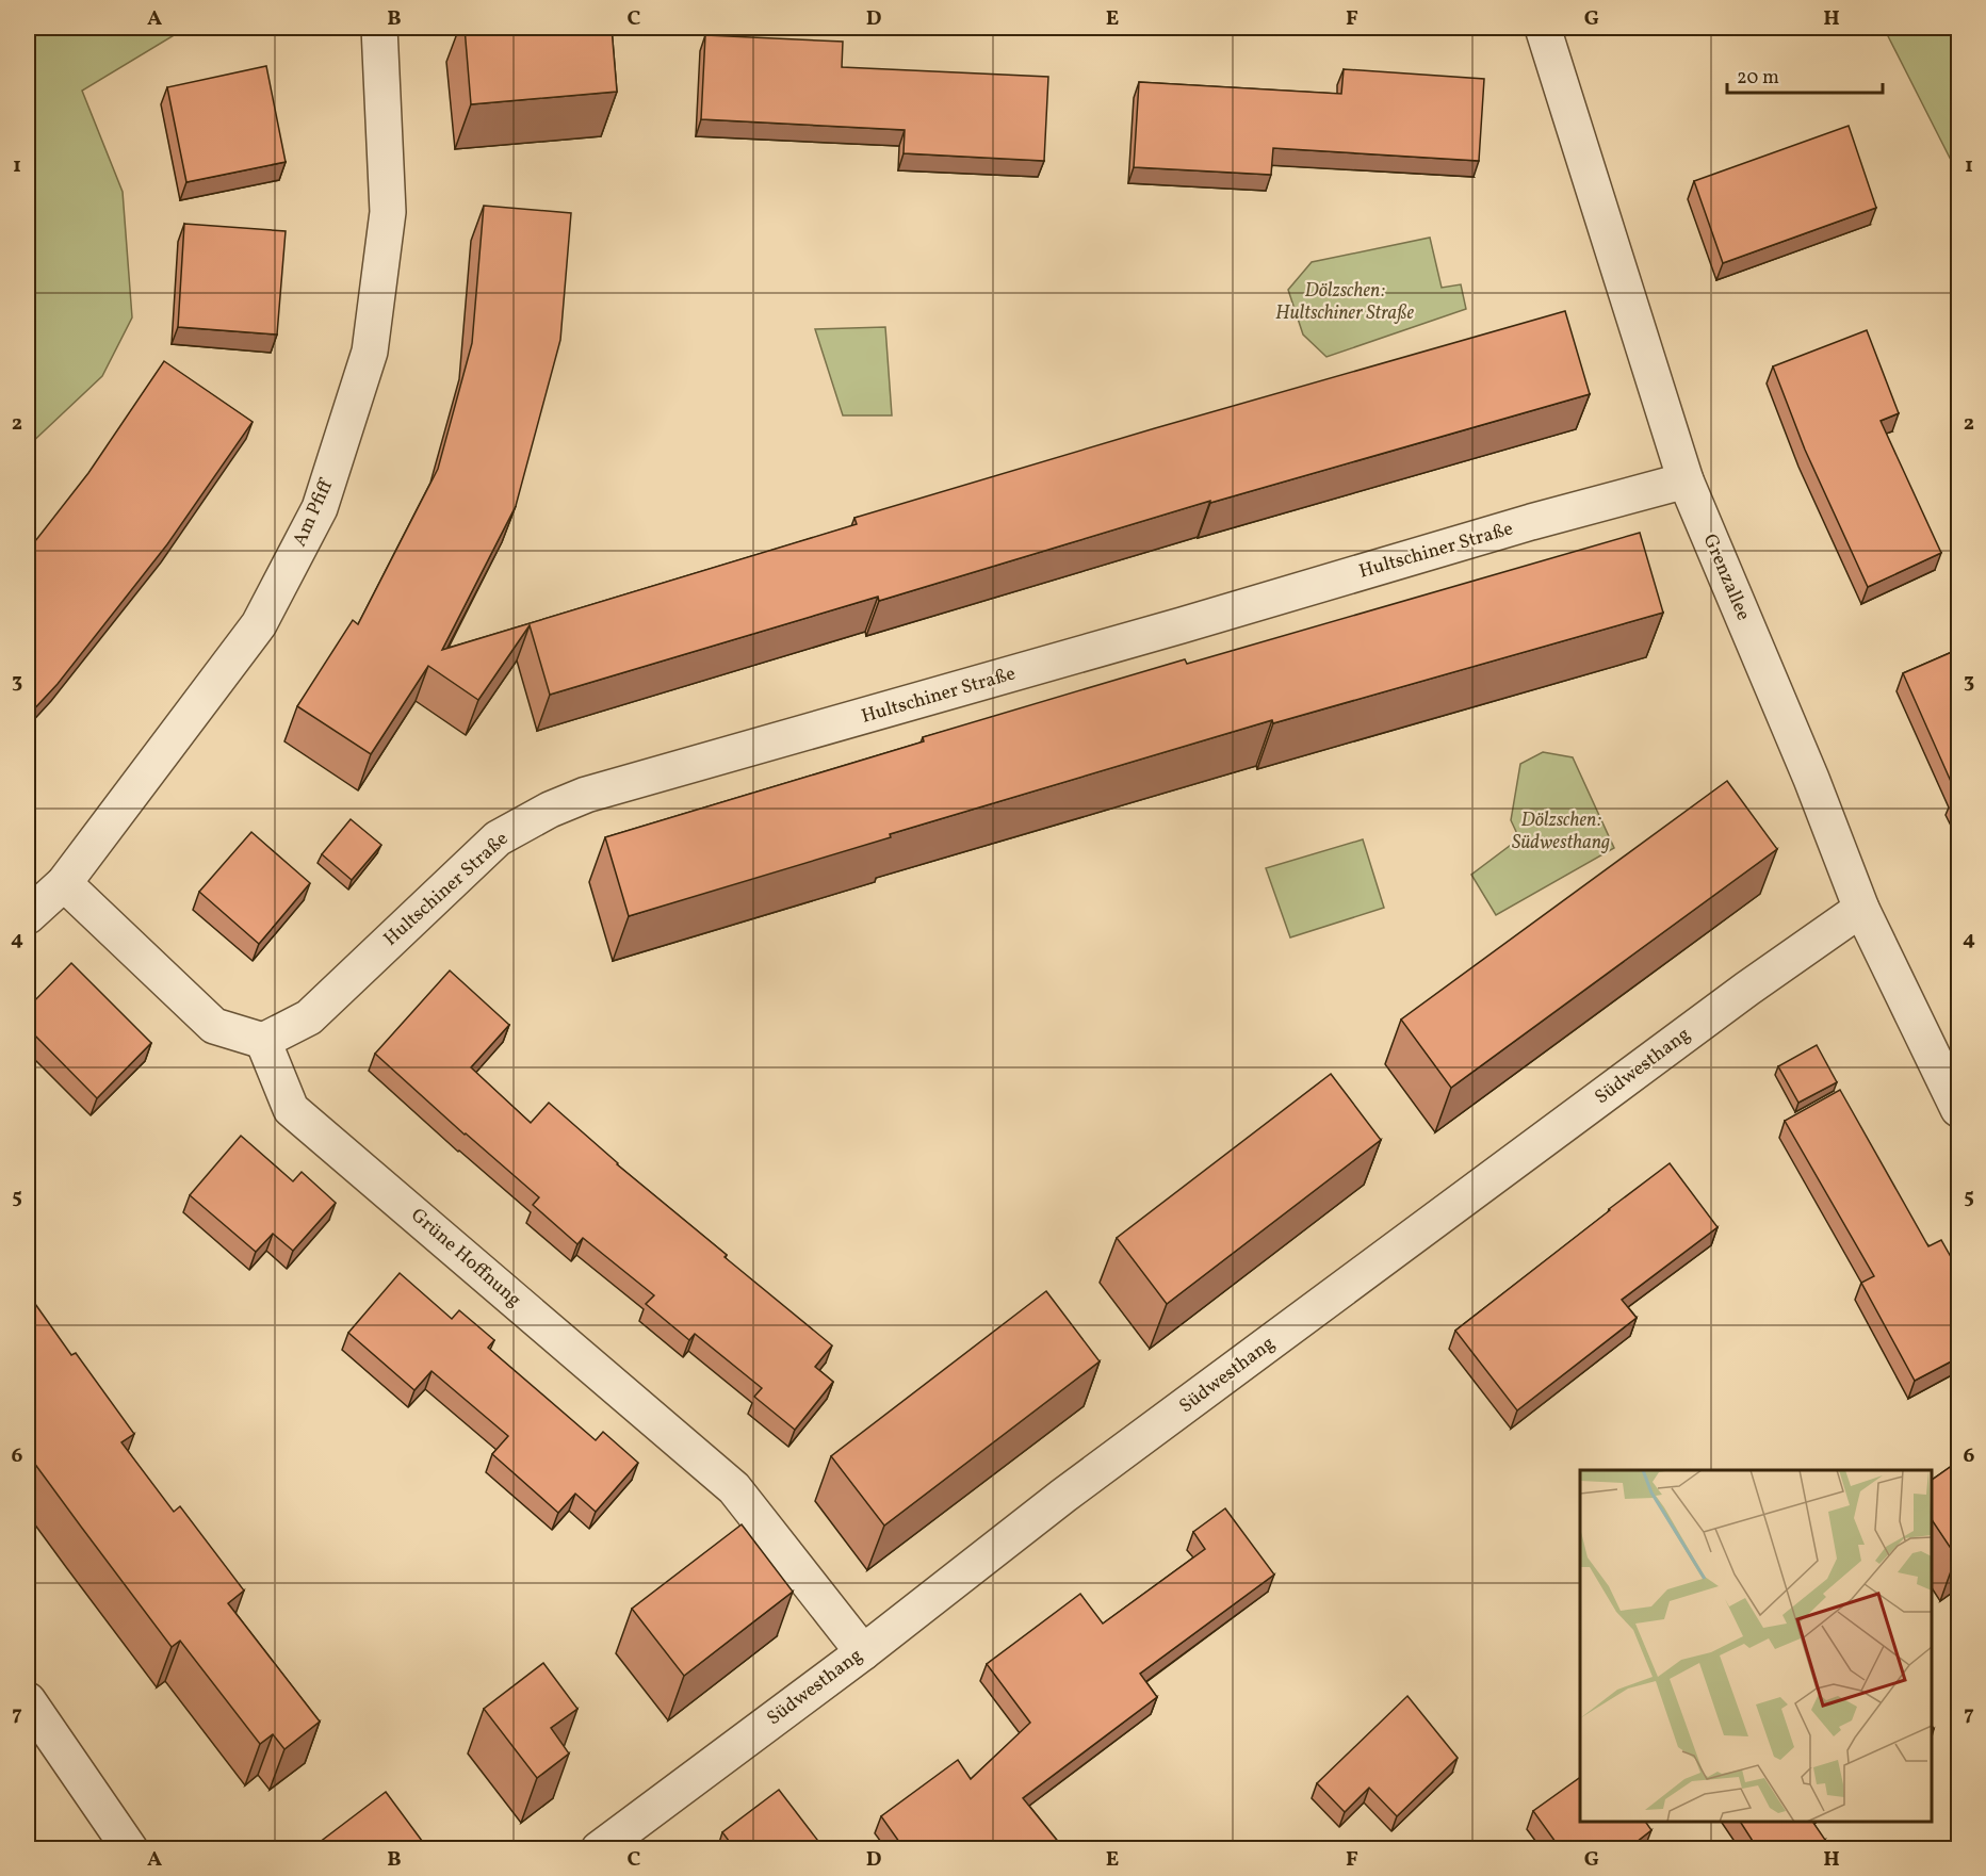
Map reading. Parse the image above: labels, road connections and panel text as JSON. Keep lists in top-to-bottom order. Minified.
{"streets":{"street":["Am Pfiff","Hultschiner Straße","Grenzallee","Südwesthang","Grüne Hoffnung"]},"crossings":[["Hultschiner Straße","Grenzallee"],["Hultschiner Straße","Grüne Hoffnung"],["Grenzallee","Südwesthang"],["Südwesthang","Grüne Hoffnung"]],"parks":["Dölzschen: Hultschiner Straße","Dölzschen: Südwesthang"],"scale_bar":"20 m","grid":{"columns":["A","B","C","D","E","F","G","H"],"rows":["1","2","3","4","5","6","7"]}}
